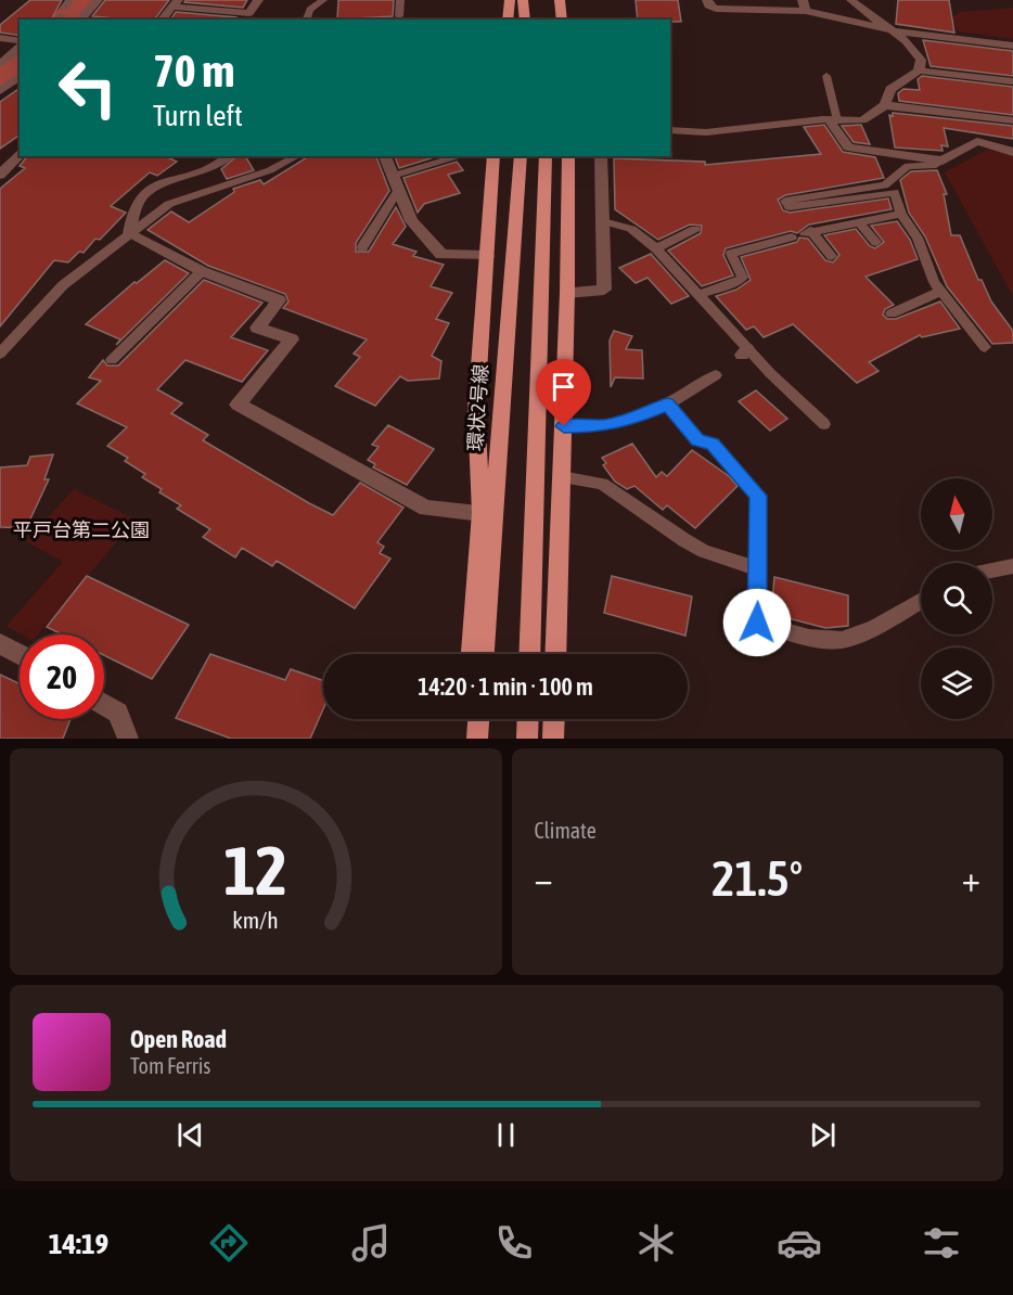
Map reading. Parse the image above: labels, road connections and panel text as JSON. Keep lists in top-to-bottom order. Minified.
{"streets":{"main road":["環状2号線"]},"parks":["平戸台第二公園"],"north":"top","page":{"turn":["70 m","Turn left"],"limit":"20","trip":"14:20 · 1 min · 100 m","tile":"Climate","heat":["−","21.5°","+"],"song":["Open Road","Tom Ferris"],"tabs":"14:19","gauge":["12","km/h"]}}
